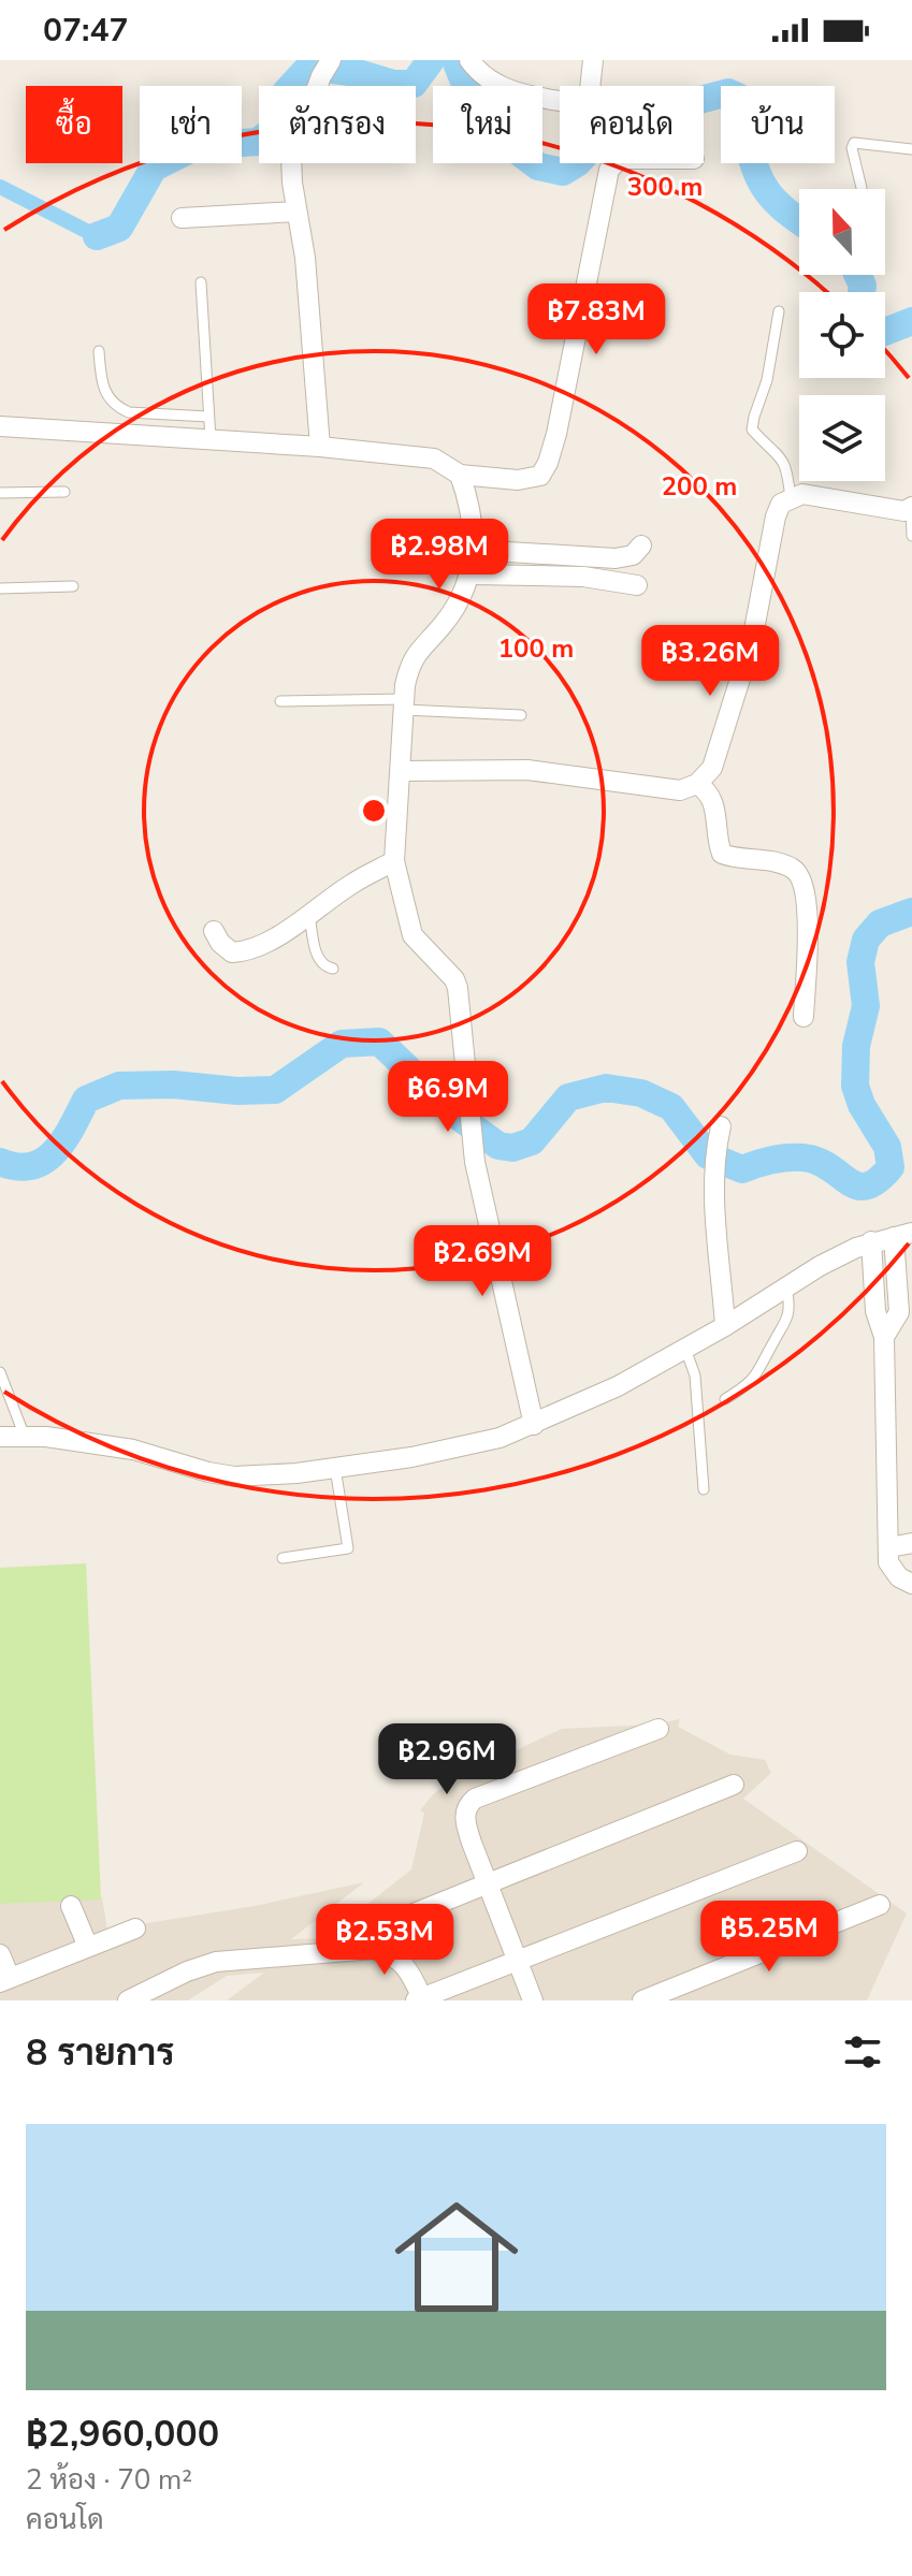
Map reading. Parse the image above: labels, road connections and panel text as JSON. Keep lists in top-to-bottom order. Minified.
{"north":"top","page":{"status":"07:47","chip":["ซื้อ","เช่า","ตัวกรอง","ใหม่","คอนโด","บ้าน"],"price":["฿7.83M","฿2.98M","฿3.26M","฿6.9M","฿2.69M","฿2.96M","฿5.25M","฿2.53M"],"heading":"8 รายการ","list":[{"name":"฿2,960,000","note":"2 ห้อง · 70 m² · คอนโด"}]},"rings":["300 m","200 m","100 m"]}
